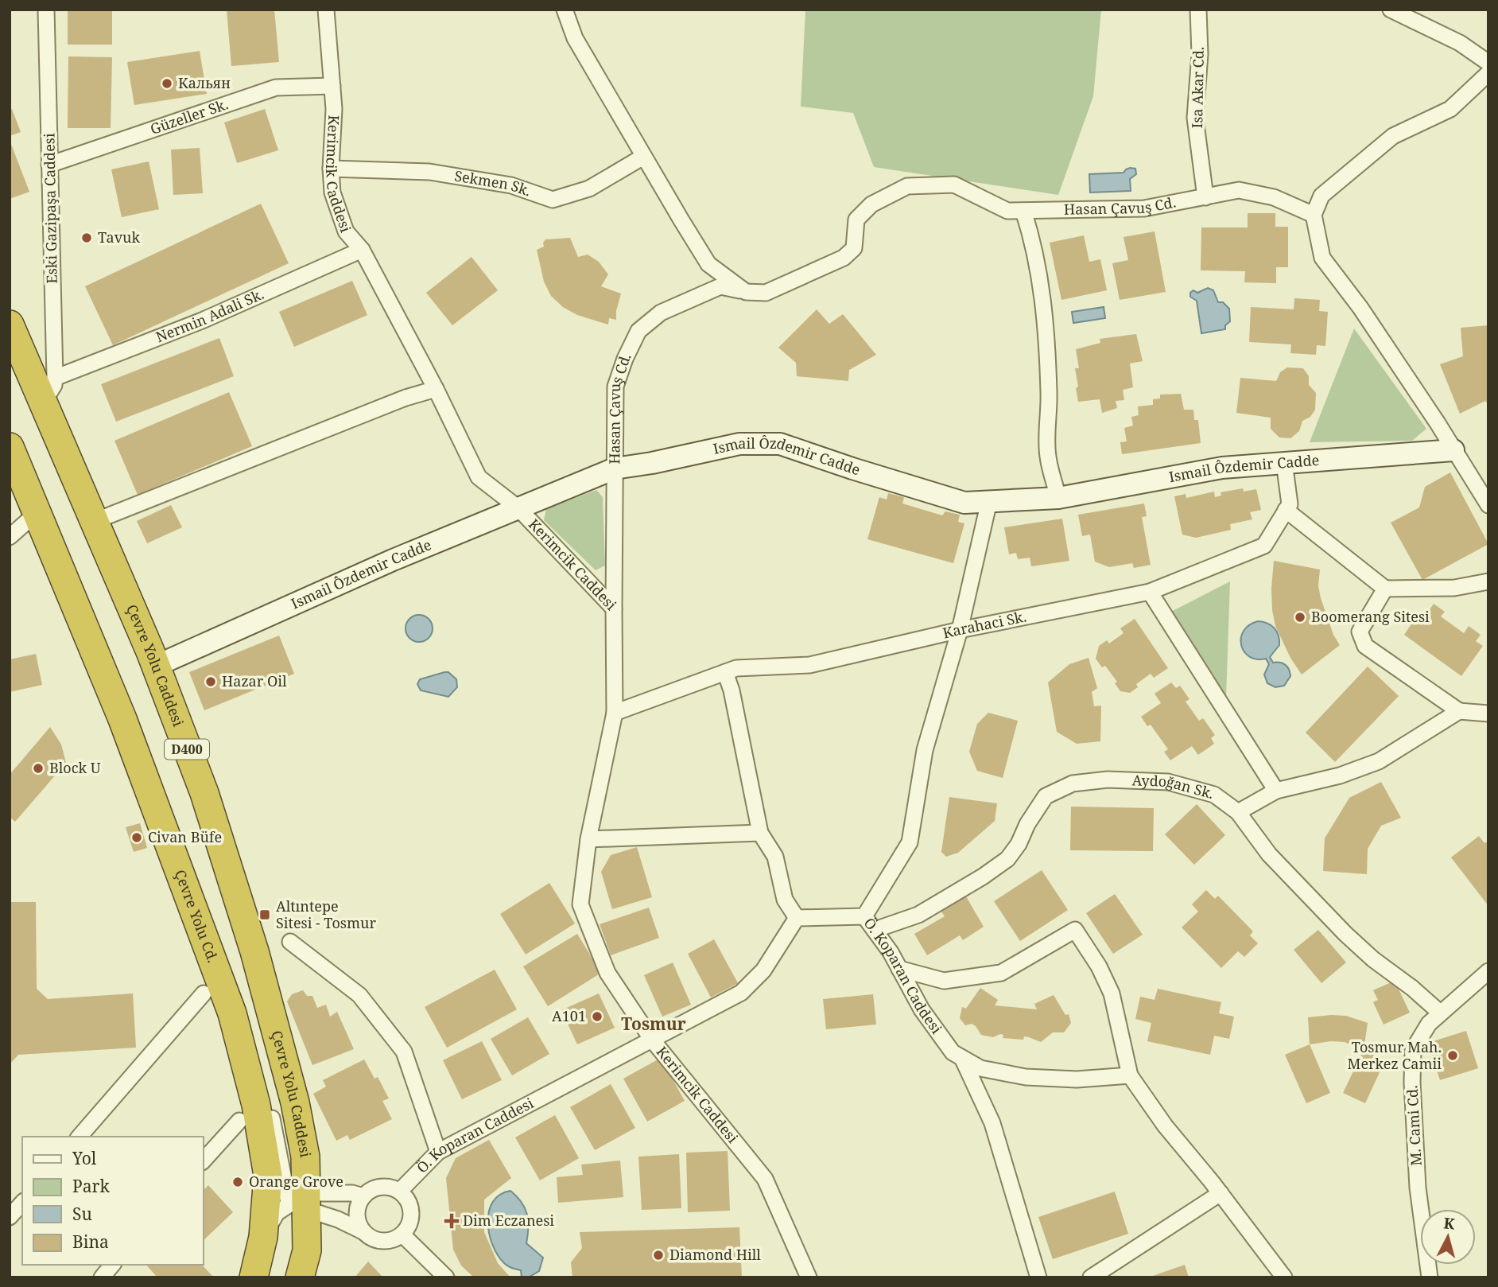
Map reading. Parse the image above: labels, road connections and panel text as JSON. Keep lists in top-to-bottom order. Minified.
{"streets":{"highway":["Çevre Yolu Caddesi","D400","Çevre Yolu Cd."],"street":["Isa Akar Cd.","Güzeller Sk.","Kerimcik Caddesi","Sekmen Sk.","Hasan Çavuş Cd.","Eski Gazipaşa Caddesi","Nermin Adali Sk.","Ismail Ôzdemir Cadde","Karahaci Sk.","Aydoğan Sk.","Ö. Koparan Caddesi","M. Cami Cd."]},"crossings":[["Isa Akar Cd.","Hasan Çavuş Cd."],["Güzeller Sk.","Kerimcik Caddesi"],["Güzeller Sk.","Eski Gazipaşa Caddesi"],["Kerimcik Caddesi","Sekmen Sk."],["Kerimcik Caddesi","Hasan Çavuş Cd."],["Kerimcik Caddesi","Nermin Adali Sk."],["Kerimcik Caddesi","Ismail Ôzdemir Cadde"],["Kerimcik Caddesi","Karahaci Sk."],["Kerimcik Caddesi","Ö. Koparan Caddesi"],["Hasan Çavuş Cd.","Ismail Ôzdemir Cadde"],["Eski Gazipaşa Caddesi","Nermin Adali Sk."],["Eski Gazipaşa Caddesi","Çevre Yolu Caddesi"],["Ismail Ôzdemir Cadde","Çevre Yolu Caddesi"],["Aydoğan Sk.","Ö. Koparan Caddesi"],["Aydoğan Sk.","M. Cami Cd."]],"districts":["Tosmur"],"places":{"other":["Кальян","Tavuk","Boomerang Sitesi","Hazar Oil","Block U","Civan Büfe","A101","Tosmur Mah. Merkez Camii","Orange Grove","Diamond Hill"],"transit":["Altıntepe Sitesi - Tosmur"],"health":["Dim Eczanesi"]},"legend":["Yol","Park","Su","Bina"],"north":"top"}
